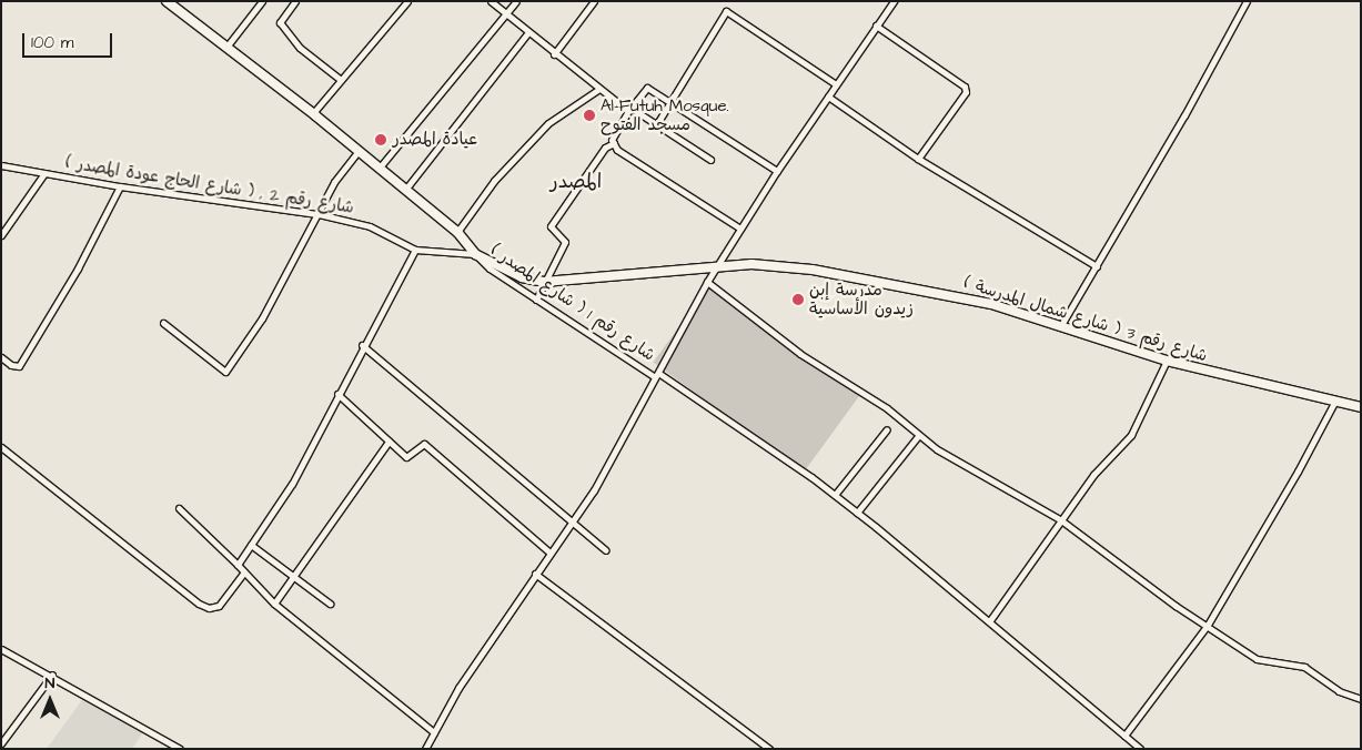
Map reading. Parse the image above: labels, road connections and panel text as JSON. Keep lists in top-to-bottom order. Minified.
{"streets":{"street":["شارع رقم 2 , ( شارع الحاج عودة المصدر )","شارع رقم 1 ( شارع المصدر )","شارع رقم 3 ( شارع شمال المدرسة )"]},"crossings":[["شارع رقم 2 , ( شارع الحاج عودة المصدر )","شارع رقم 1 ( شارع المصدر )"],["شارع رقم 2 , ( شارع الحاج عودة المصدر )","شارع رقم 3 ( شارع شمال المدرسة )"],["شارع رقم 1 ( شارع المصدر )","شارع رقم 3 ( شارع شمال المدرسة )"]],"districts":["المصدر"],"places":["Al-Futuh Mosque. مسجد الفتوح","عيادة المصدر","مدرسة إبن زيدون الأساسية"],"scale_bar":"100 m","north":"top"}
